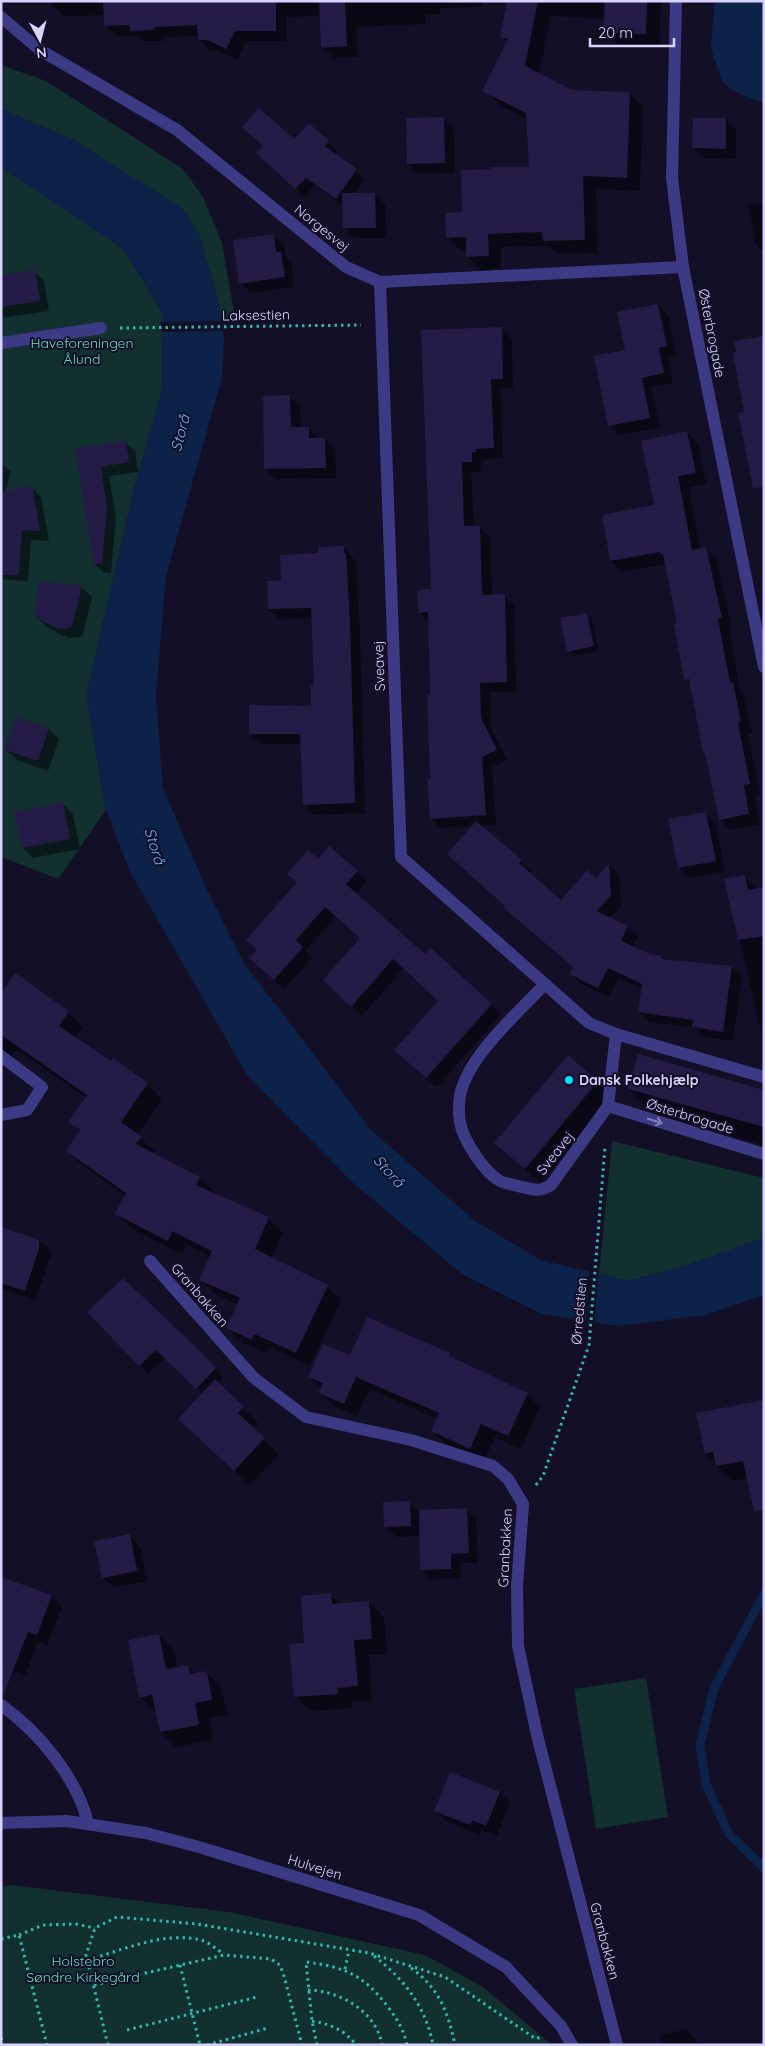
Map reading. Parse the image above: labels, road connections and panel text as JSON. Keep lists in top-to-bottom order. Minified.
{"streets":{"street":["Norgesvej","Østerbrogade","Sveavej","Granbakken","Hulvejen"],"path":["Laksestien","Ørredstien"]},"crossings":[["Norgesvej","Østerbrogade"],["Norgesvej","Sveavej"],["Laksestien","Sveavej"],["Østerbrogade","Sveavej"],["Granbakken","Ørredstien"]],"water":["Storå"],"parks":["Haveforeningen Ålund","Holstebro Søndre Kirkegård"],"places":["Dansk Folkehjælp"],"scale_bar":"20 m","north":"bottom"}
